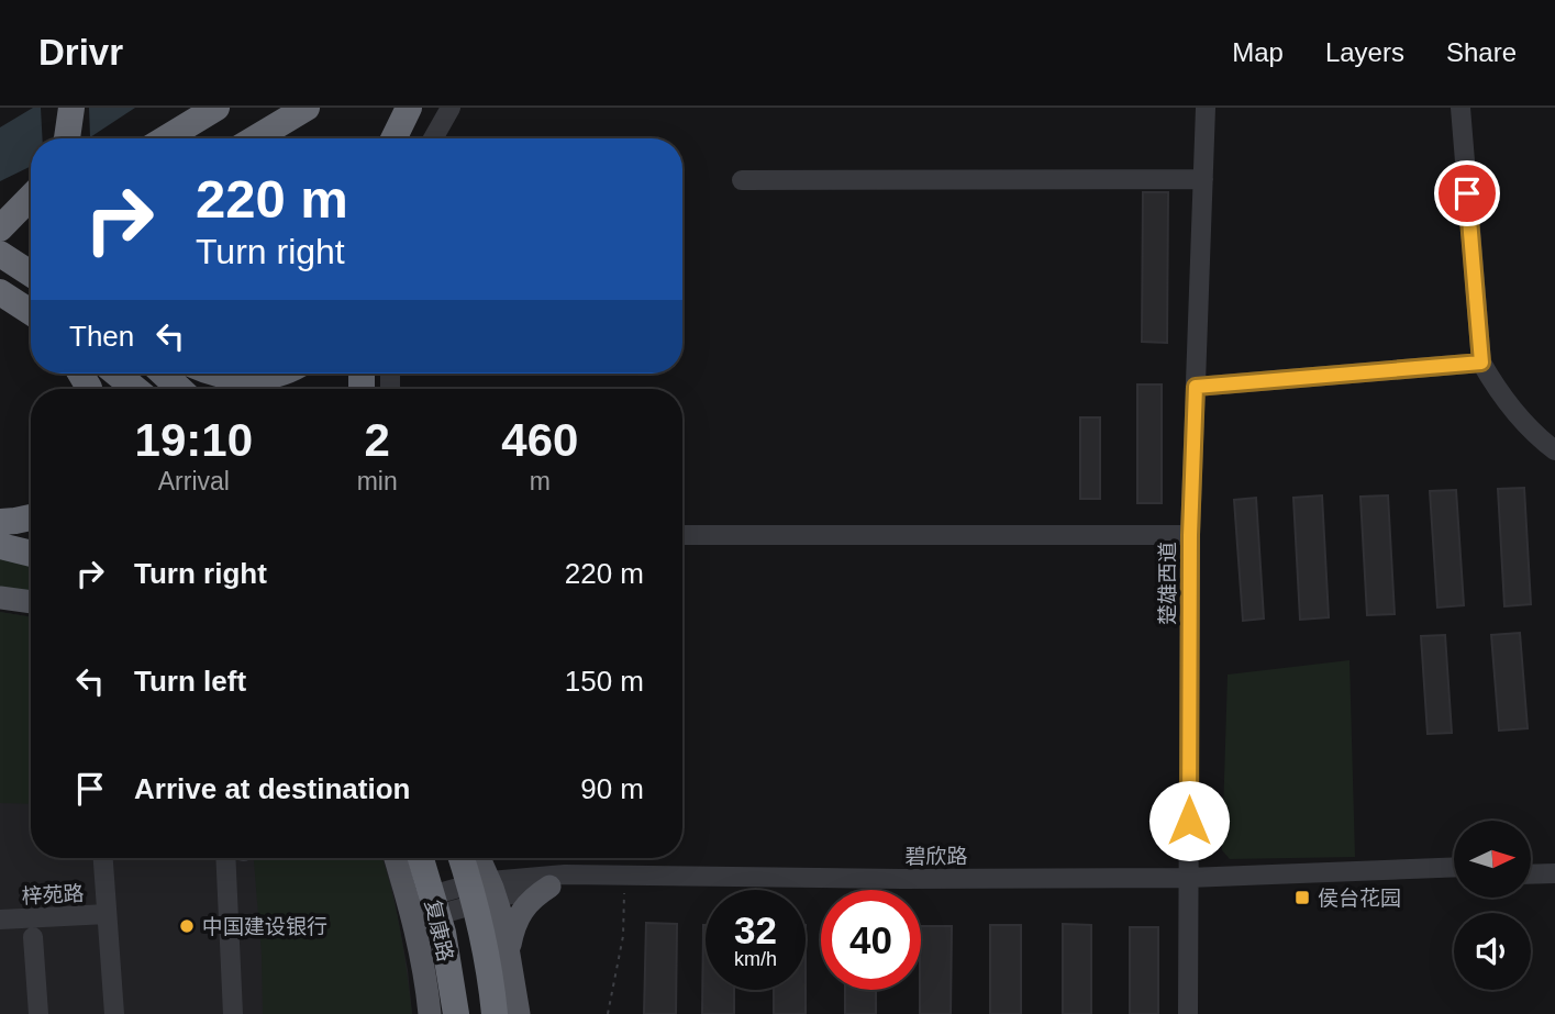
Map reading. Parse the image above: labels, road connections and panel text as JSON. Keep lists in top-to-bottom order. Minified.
{"streets":{"highway":["复康路"],"street":["楚雄西道","碧欣路","梓苑路"]},"crossings":[["楚雄西道","碧欣路"],["碧欣路","复康路"]],"places":{"transit":["侯台花园"],"other":["中国建设银行"]},"north":"right","page":{"header":"Drivr","nav":["Map","Layers","Share"],"turn":["220 m","Turn right"],"then":"Then","eta":["19:10","Arrival","2","min","460","m"],"list":[{"name":"Turn right","value":"220 m"},{"name":"Turn left","value":"150 m"},{"name":"Arrive at destination","value":"90 m"}],"speed":"32 km/h","limit":"40"}}
